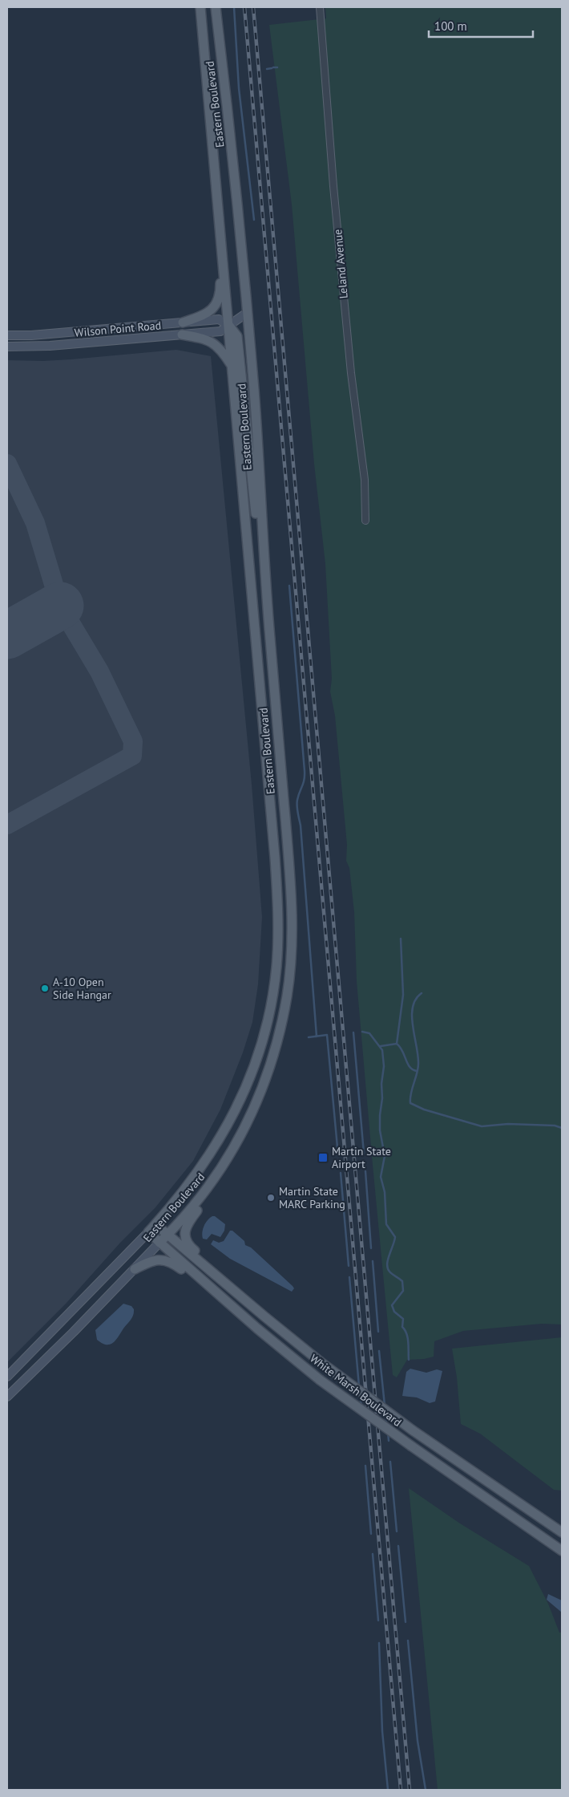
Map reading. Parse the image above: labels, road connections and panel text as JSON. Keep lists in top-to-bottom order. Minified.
{"streets":{"main road":["Eastern Boulevard","White Marsh Boulevard"],"street":["Leland Avenue","Wilson Point Road"]},"crossings":[["Eastern Boulevard","Wilson Point Road"],["Eastern Boulevard","White Marsh Boulevard"]],"places":{"other":["A-10 Open Side Hangar","Martin State MARC Parking"],"transit":["Martin State Airport"]},"scale_bar":"100 m"}
